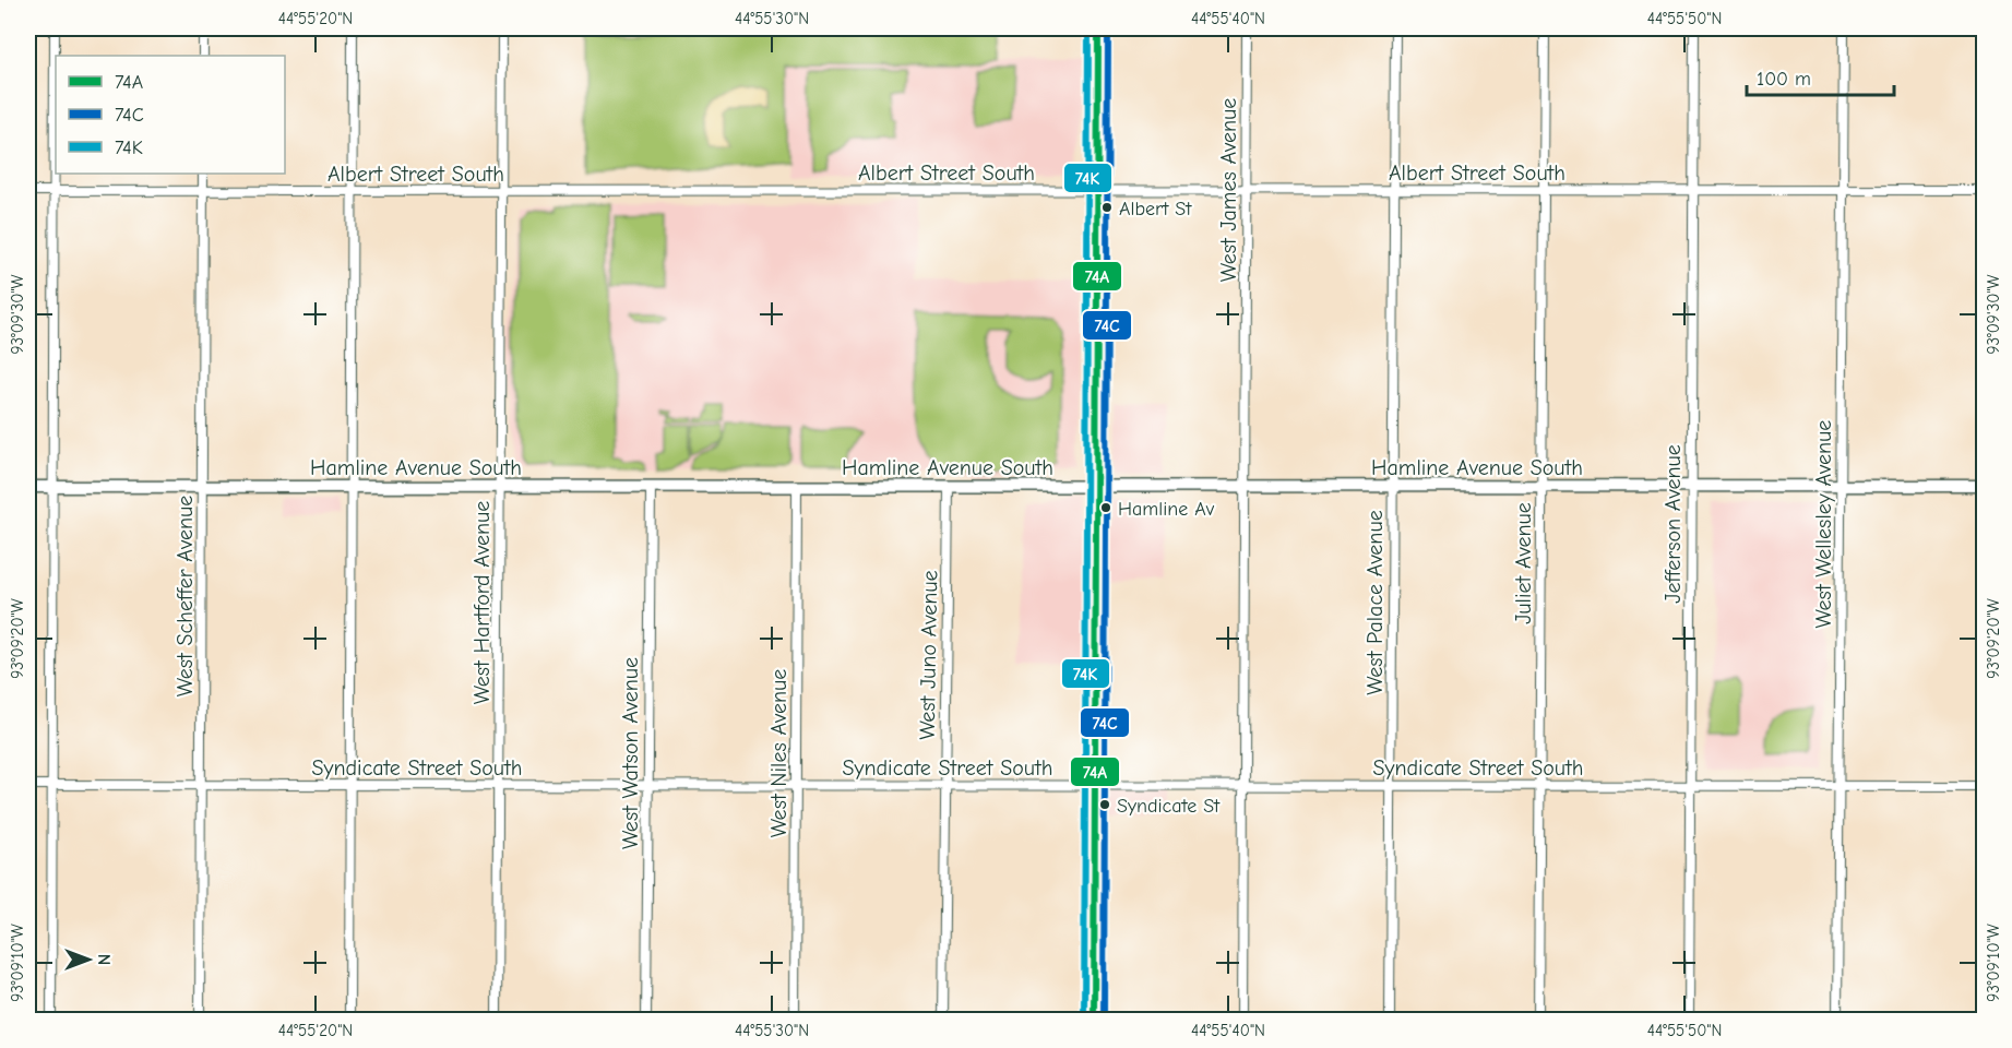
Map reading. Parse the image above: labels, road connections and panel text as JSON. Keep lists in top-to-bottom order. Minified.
{"streets":{"street":["Albert Street South","West James Avenue","Hamline Avenue South","Jefferson Avenue","West Wellesley Avenue","Juliet Avenue","West Scheffer Avenue","West Hartford Avenue","West Palace Avenue","West Juno Avenue","West Watson Avenue","West Niles Avenue","Syndicate Street South"]},"crossings":[["Albert Street South","West James Avenue"],["Albert Street South","Jefferson Avenue"],["Albert Street South","West Wellesley Avenue"],["Albert Street South","Juliet Avenue"],["Albert Street South","West Scheffer Avenue"],["Albert Street South","West Hartford Avenue"],["Albert Street South","West Palace Avenue"],["West James Avenue","Hamline Avenue South"],["West James Avenue","Syndicate Street South"],["Hamline Avenue South","Jefferson Avenue"],["Hamline Avenue South","West Wellesley Avenue"],["Hamline Avenue South","Juliet Avenue"],["Hamline Avenue South","West Scheffer Avenue"],["Hamline Avenue South","West Hartford Avenue"],["Hamline Avenue South","West Palace Avenue"],["Hamline Avenue South","West Juno Avenue"],["Hamline Avenue South","West Watson Avenue"],["Hamline Avenue South","West Niles Avenue"],["Jefferson Avenue","Syndicate Street South"],["West Wellesley Avenue","Syndicate Street South"],["Juliet Avenue","Syndicate Street South"],["West Scheffer Avenue","Syndicate Street South"],["West Hartford Avenue","Syndicate Street South"],["West Palace Avenue","Syndicate Street South"],["West Juno Avenue","Syndicate Street South"],["West Watson Avenue","Syndicate Street South"],["West Niles Avenue","Syndicate Street South"]],"places":["Albert St","Hamline Av","Syndicate St"],"lines":["transit line 74A","transit line 74C","transit line 74K"],"legend":["74A","74C","74K"],"scale_bar":"100 m","north":"right","coordinates":["44°55'20\"N","44°55'30\"N","44°55'40\"N","44°55'50\"N","93°09'30\"W","93°09'20\"W","93°09'10\"W"]}
